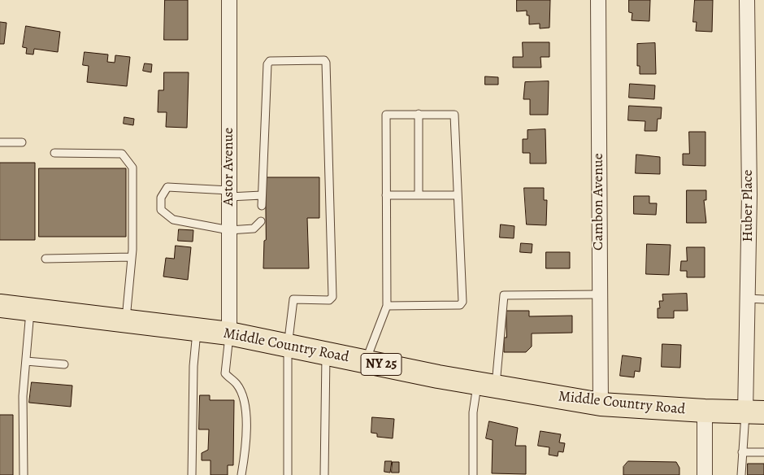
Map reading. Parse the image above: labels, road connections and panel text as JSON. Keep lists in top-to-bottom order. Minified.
{"streets":{"main road":["Middle Country Road","NY 25"],"street":["Astor Avenue","Cambon Avenue","Huber Place"]},"crossings":[["Astor Avenue","Middle Country Road"],["Cambon Avenue","Middle Country Road"],["Huber Place","Middle Country Road"]]}
